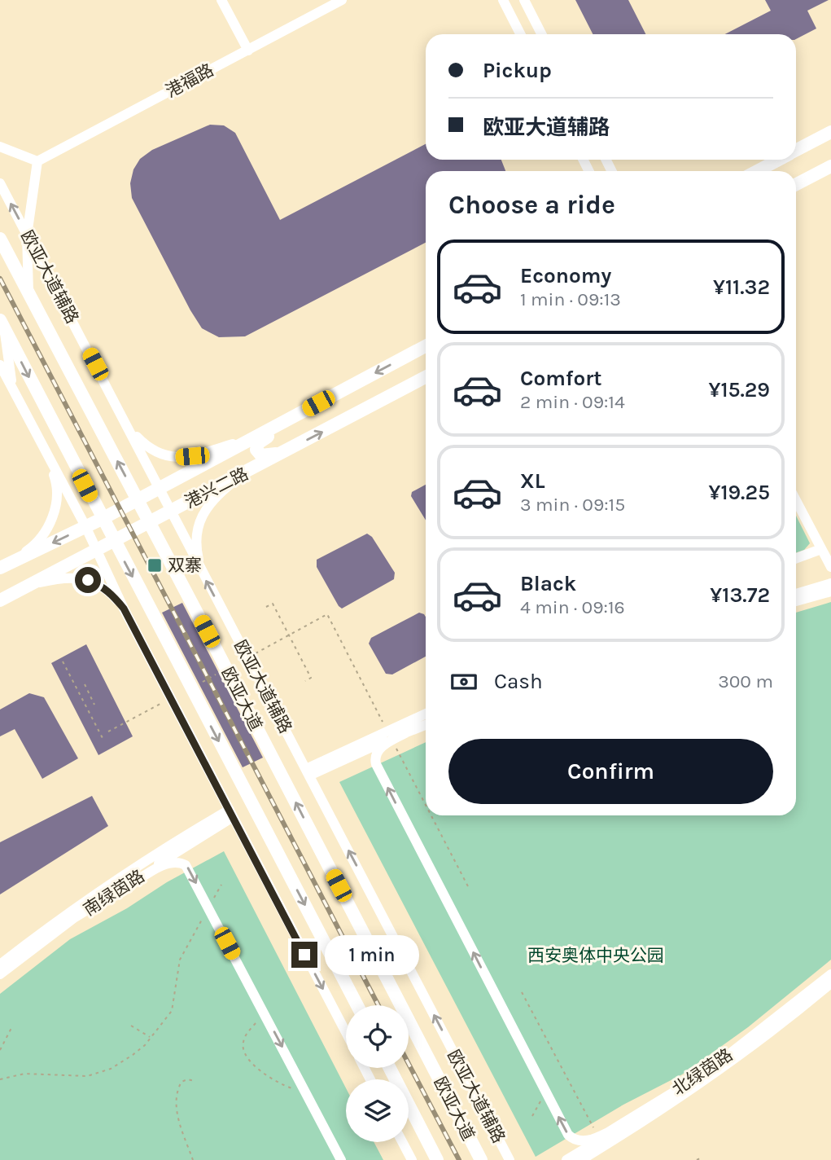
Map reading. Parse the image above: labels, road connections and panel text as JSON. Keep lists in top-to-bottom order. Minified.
{"streets":{"main road":["港兴二路","欧亚大道"],"street":["港福路","欧亚大道辅路","南绿茵路","北绿茵路"]},"crossings":[["欧亚大道辅路","港兴二路"],["港兴二路","欧亚大道"]],"parks":["西安奥体中央公园"],"places":{"transit":["双寨"]},"page":{"banner":["Pickup","欧亚大道辅路"],"heading":"Choose a ride","list":[{"name":"Economy","note":"1 min · 09:13","value":"¥11.32"},{"name":"Comfort","note":"2 min · 09:14","value":"¥15.29"},{"name":"XL","note":"3 min · 09:15","value":"¥19.25"},{"name":"Black","note":"4 min · 09:16","value":"¥13.72"}],"pay":["Cash","300 m"],"buttons":"Confirm","bubble":"1 min"}}
